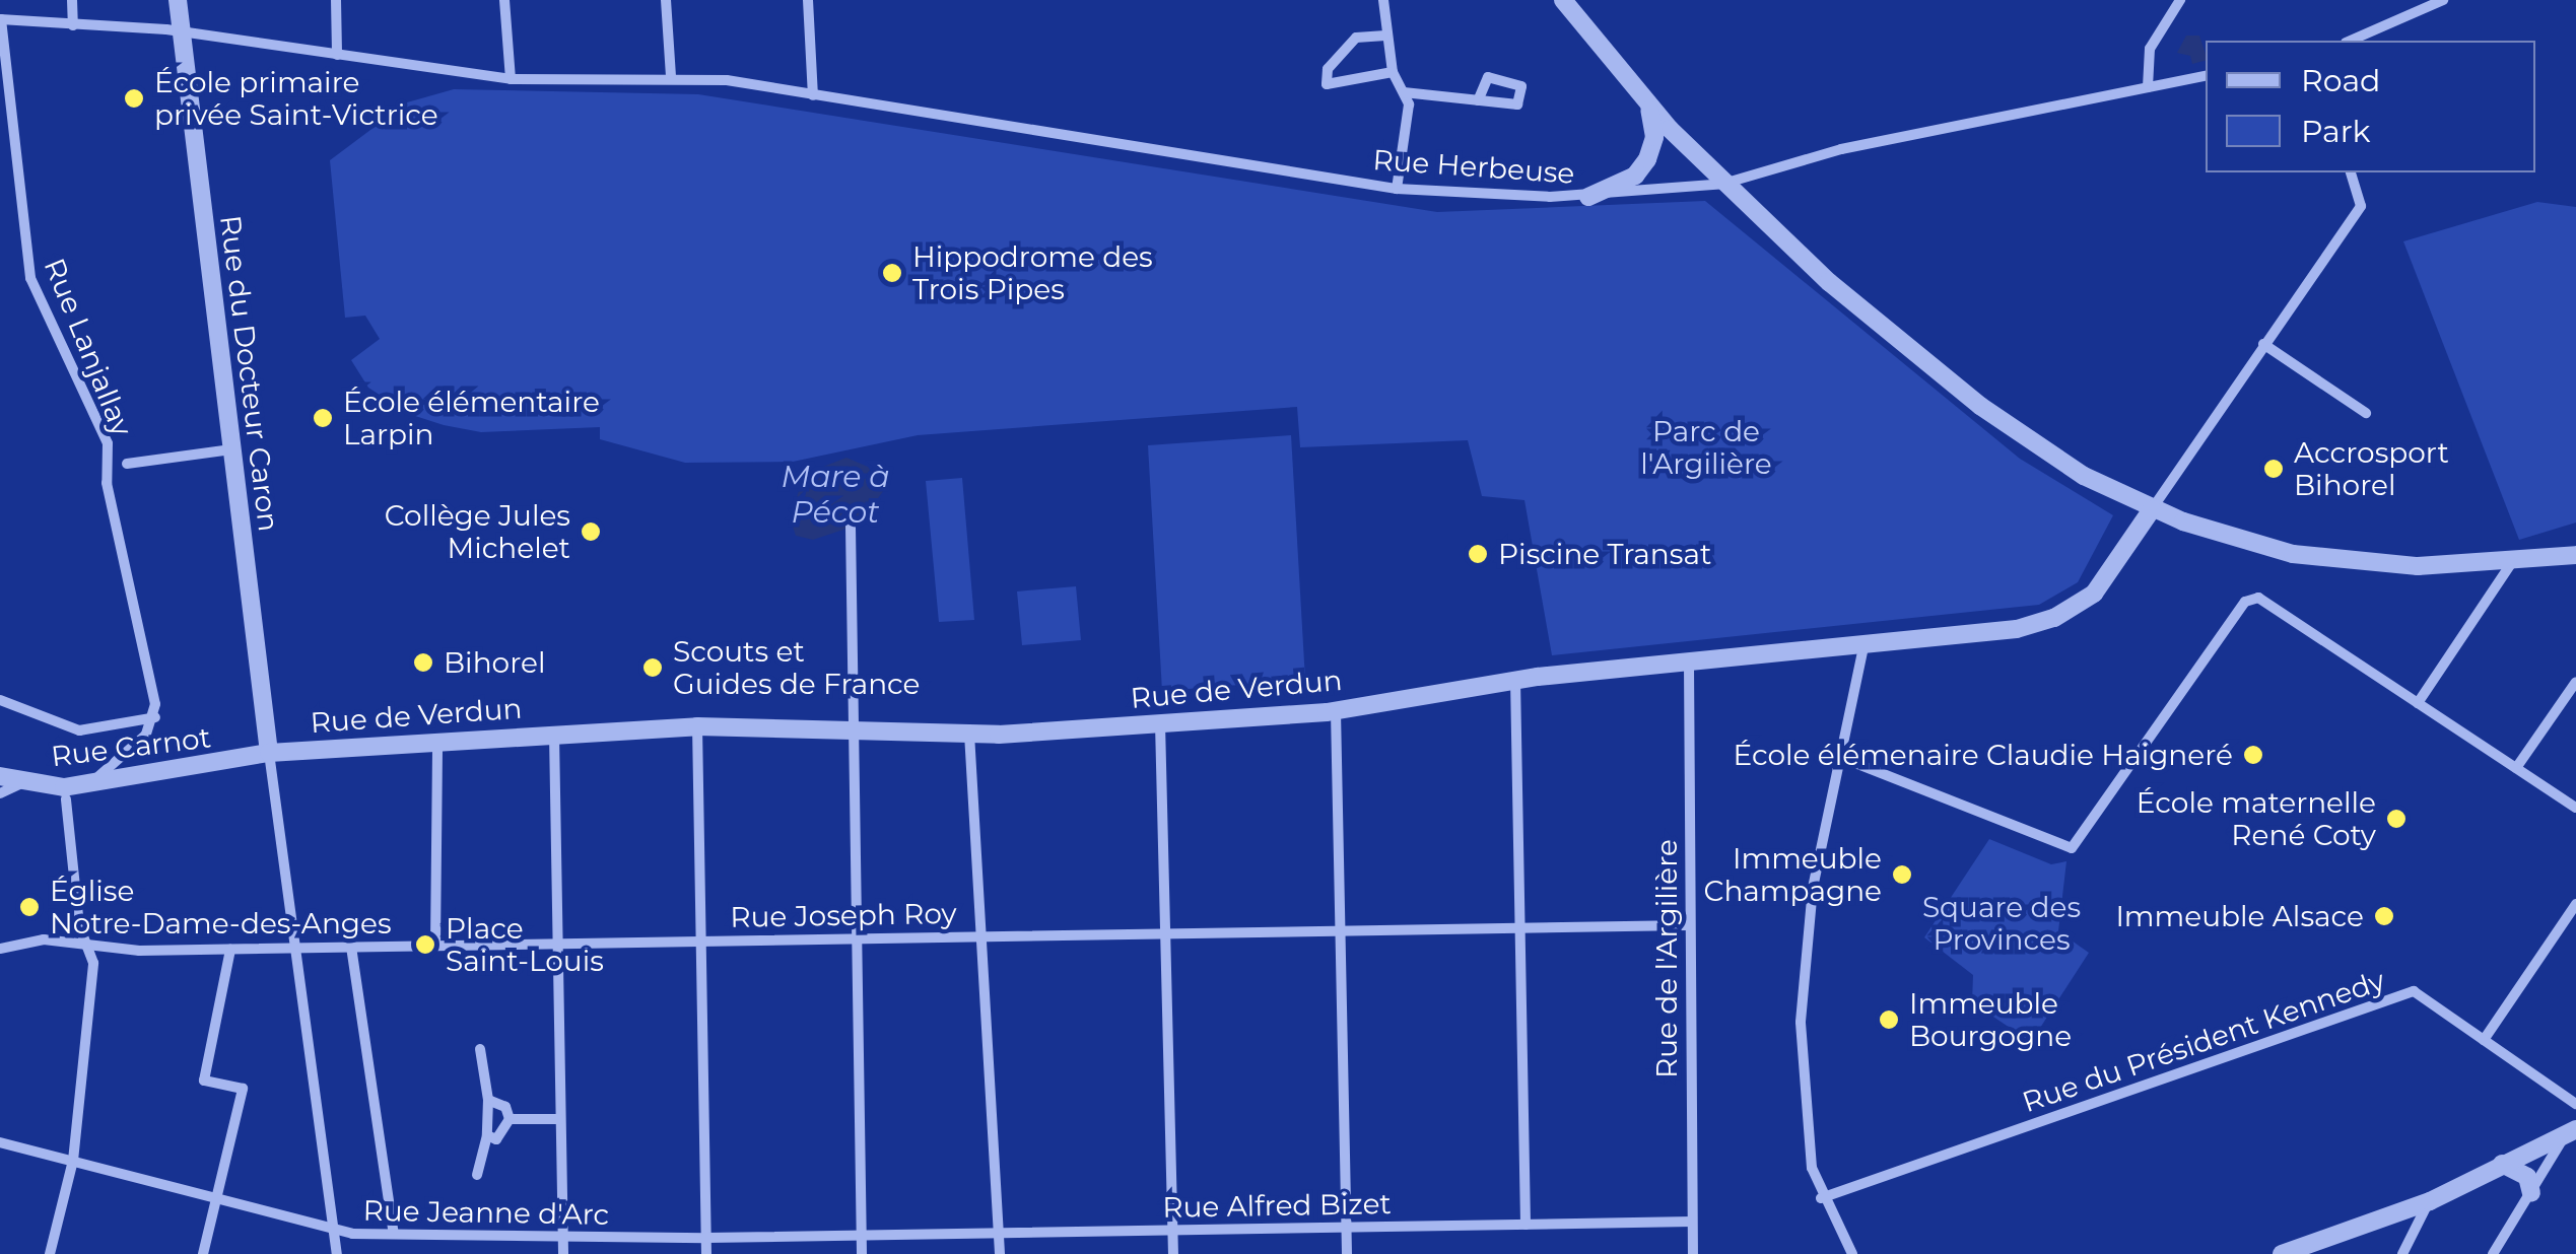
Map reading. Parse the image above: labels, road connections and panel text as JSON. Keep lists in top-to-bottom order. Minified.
{"streets":{"street":["Rue Herbeuse","Rue Lanjallay","Rue du Docteur Caron","Rue de Verdun","Rue Carnot","Rue Joseph Roy","Rue de l'Argilière","Rue du Président Kennedy","Rue Alfred Bizet","Rue Jeanne d'Arc"]},"crossings":[["Rue Herbeuse","Rue Lanjallay"],["Rue Herbeuse","Rue du Docteur Caron"],["Rue du Docteur Caron","Rue de Verdun"],["Rue du Docteur Caron","Rue Carnot"],["Rue de Verdun","Rue Carnot"],["Rue de Verdun","Rue de l'Argilière"],["Rue Joseph Roy","Rue de l'Argilière"],["Rue de l'Argilière","Rue Alfred Bizet"],["Rue Alfred Bizet","Rue Jeanne d'Arc"]],"water":["Mare à Pécot"],"parks":["Parc de l'Argilière","Square des Provinces"],"places":["École primaire privée Saint-Victrice","Hippodrome des Trois Pipes","École élémentaire Larpin","Accrosport Bihorel","Collège Jules Michelet","Piscine Transat","Bihorel","Scouts et Guides de France","École élémenaire Claudie Haigneré","École maternelle René Coty","Immeuble Champagne","Église Notre-Dame-des-Anges","Immeuble Alsace","Place Saint-Louis","Immeuble Bourgogne"],"legend":["Road","Park"]}
